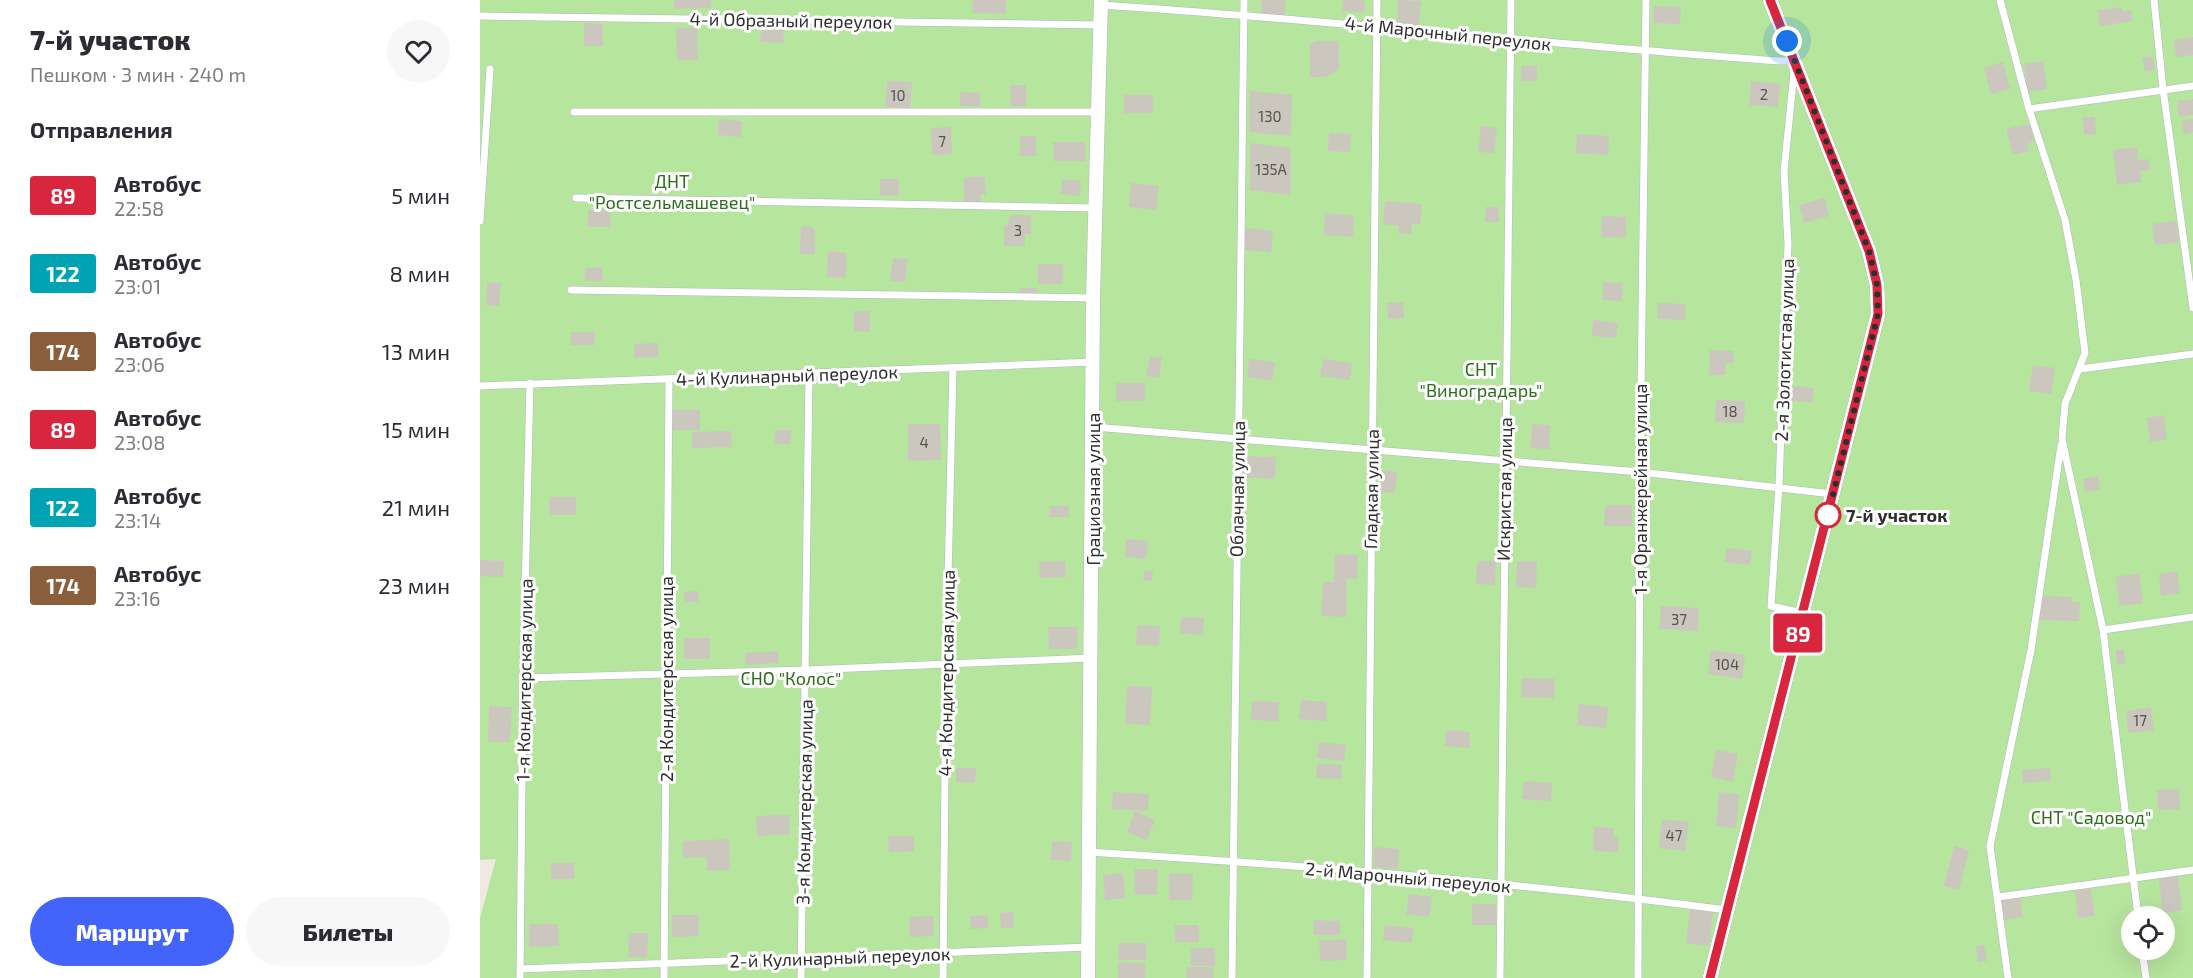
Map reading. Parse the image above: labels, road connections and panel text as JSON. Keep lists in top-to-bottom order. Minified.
{"streets":{"street":["Грациозная улица"],"lane":["4-й Образный переулок","4-й Марочный переулок","2-я Золотистая улица","4-й Кулинарный переулок","Облачная улица","Гладкая улица","Искристая улица","1-я Оранжерейная улица","4-я Кондитерская улица","2-я Кондитерская улица","1-я Кондитерская улица","3-я Кондитерская улица","2-й Марочный переулок","2-й Кулинарный переулок"]},"crossings":[["4-й Образный переулок","Грациозная улица"],["4-й Марочный переулок","2-я Золотистая улица"],["4-й Марочный переулок","Грациозная улица"],["4-й Марочный переулок","Облачная улица"],["4-й Марочный переулок","Гладкая улица"],["4-й Марочный переулок","Искристая улица"],["4-й Марочный переулок","1-я Оранжерейная улица"],["4-й Кулинарный переулок","Грациозная улица"],["4-й Кулинарный переулок","4-я Кондитерская улица"],["4-й Кулинарный переулок","2-я Кондитерская улица"],["4-й Кулинарный переулок","1-я Кондитерская улица"],["4-й Кулинарный переулок","3-я Кондитерская улица"],["Грациозная улица","2-й Марочный переулок"],["Грациозная улица","2-й Кулинарный переулок"],["Облачная улица","2-й Марочный переулок"],["Гладкая улица","2-й Марочный переулок"],["Искристая улица","2-й Марочный переулок"],["1-я Оранжерейная улица","2-й Марочный переулок"],["4-я Кондитерская улица","2-й Кулинарный переулок"],["2-я Кондитерская улица","2-й Кулинарный переулок"],["1-я Кондитерская улица","2-й Кулинарный переулок"],["3-я Кондитерская улица","2-й Кулинарный переулок"]],"parks":["ДНТ \"Ростсельмашевец\"","СНТ \"Виноградарь\"","СНО \"Колос\"","СНТ \"Садовод\""],"places":["7-й участок"],"lines":["bus line 89"],"house_numbers":["2","10","130","7","135А","3","18","4","37","104","17","47"],"page":{"heading":[["7-й участок","Пешком · 3 мин · 240 m"],"Отправления"],"on_map":"89","list":[{"mark":"89","name":"Автобус","note":"22:58","value":"5 мин"},{"mark":"122","name":"Автобус","note":"23:01","value":"8 мин"},{"mark":"174","name":"Автобус","note":"23:06","value":"13 мин"},{"mark":"89","name":"Автобус","note":"23:08","value":"15 мин"},{"mark":"122","name":"Автобус","note":"23:14","value":"21 мин"},{"mark":"174","name":"Автобус","note":"23:16","value":"23 мин"}],"buttons":["Маршрут","Билеты"]}}
